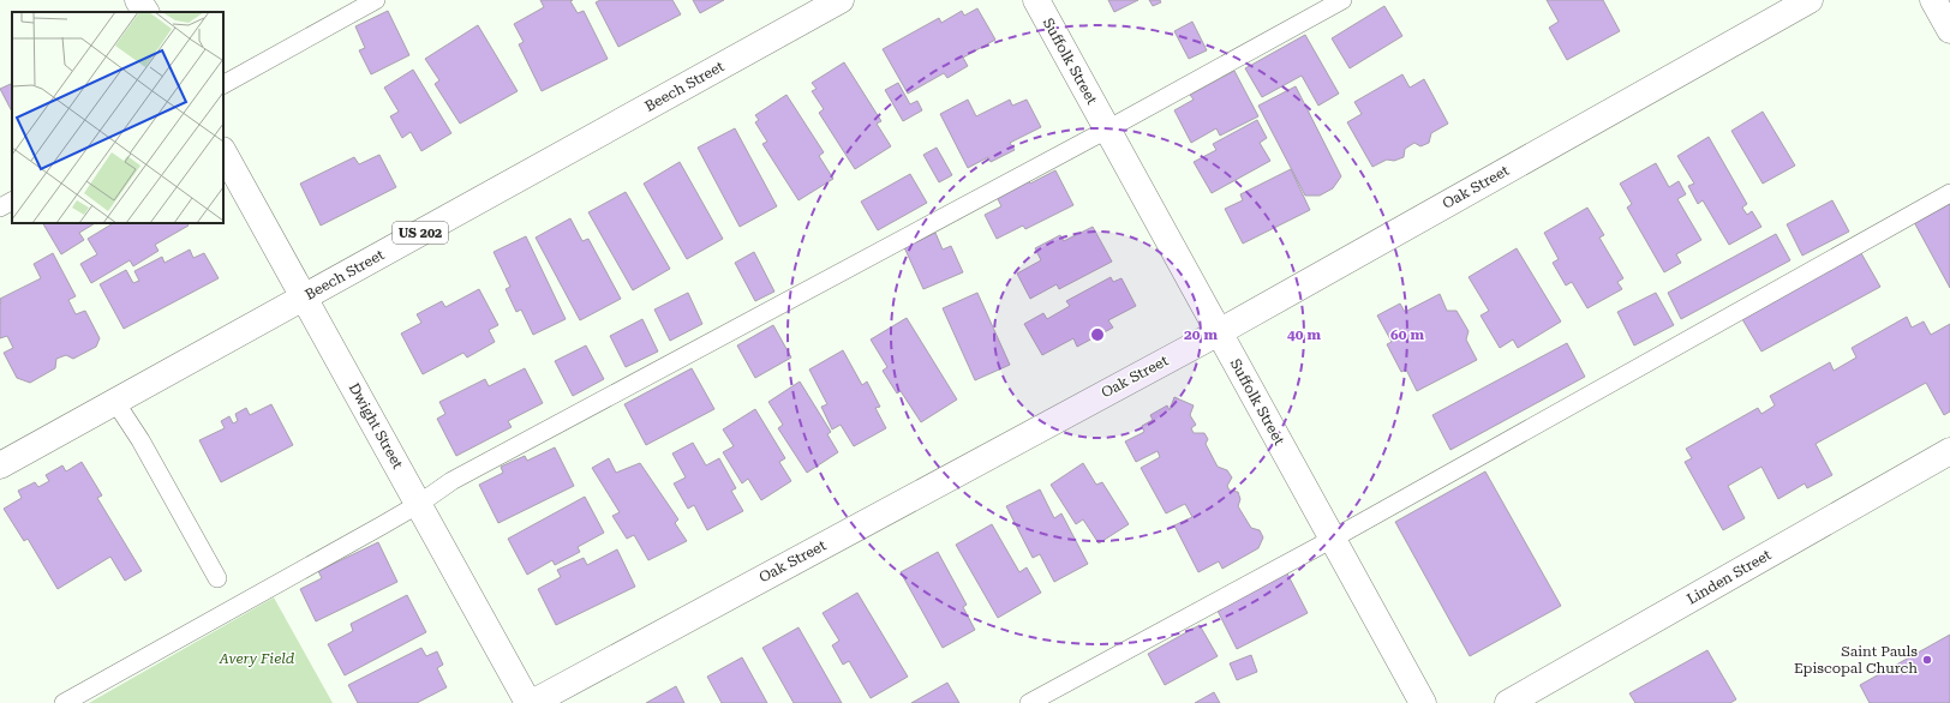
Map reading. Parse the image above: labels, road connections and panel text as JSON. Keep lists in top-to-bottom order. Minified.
{"streets":{"street":["Suffolk Street","Beech Street","Oak Street","US 202","Dwight Street","Linden Street"]},"crossings":[["Suffolk Street","Oak Street"],["Beech Street","Dwight Street"],["Oak Street","Dwight Street"]],"parks":["Avery Field"],"places":["Saint Pauls Episcopal Church"],"rings":["20 m","40 m","60 m"]}
